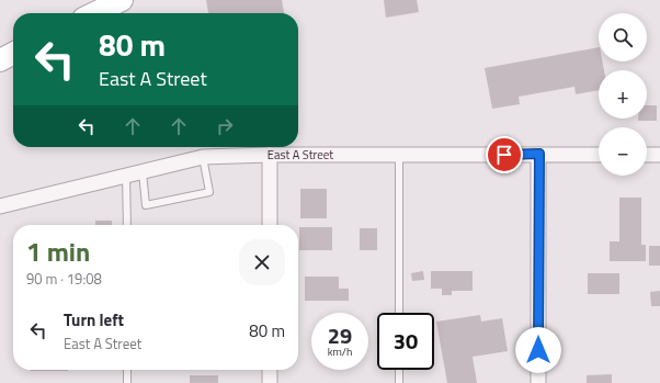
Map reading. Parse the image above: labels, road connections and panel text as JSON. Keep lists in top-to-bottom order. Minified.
{"streets":{"street":["East A Street"]},"page":{"map_buttons":["+","−"],"turn":["80 m","East A Street"],"heading":["1 min","90 m · 19:08"],"list":[{"name":"Turn left","note":"East A Street","value":"80 m"}],"speed":"29 km/h","limit":"30"}}
